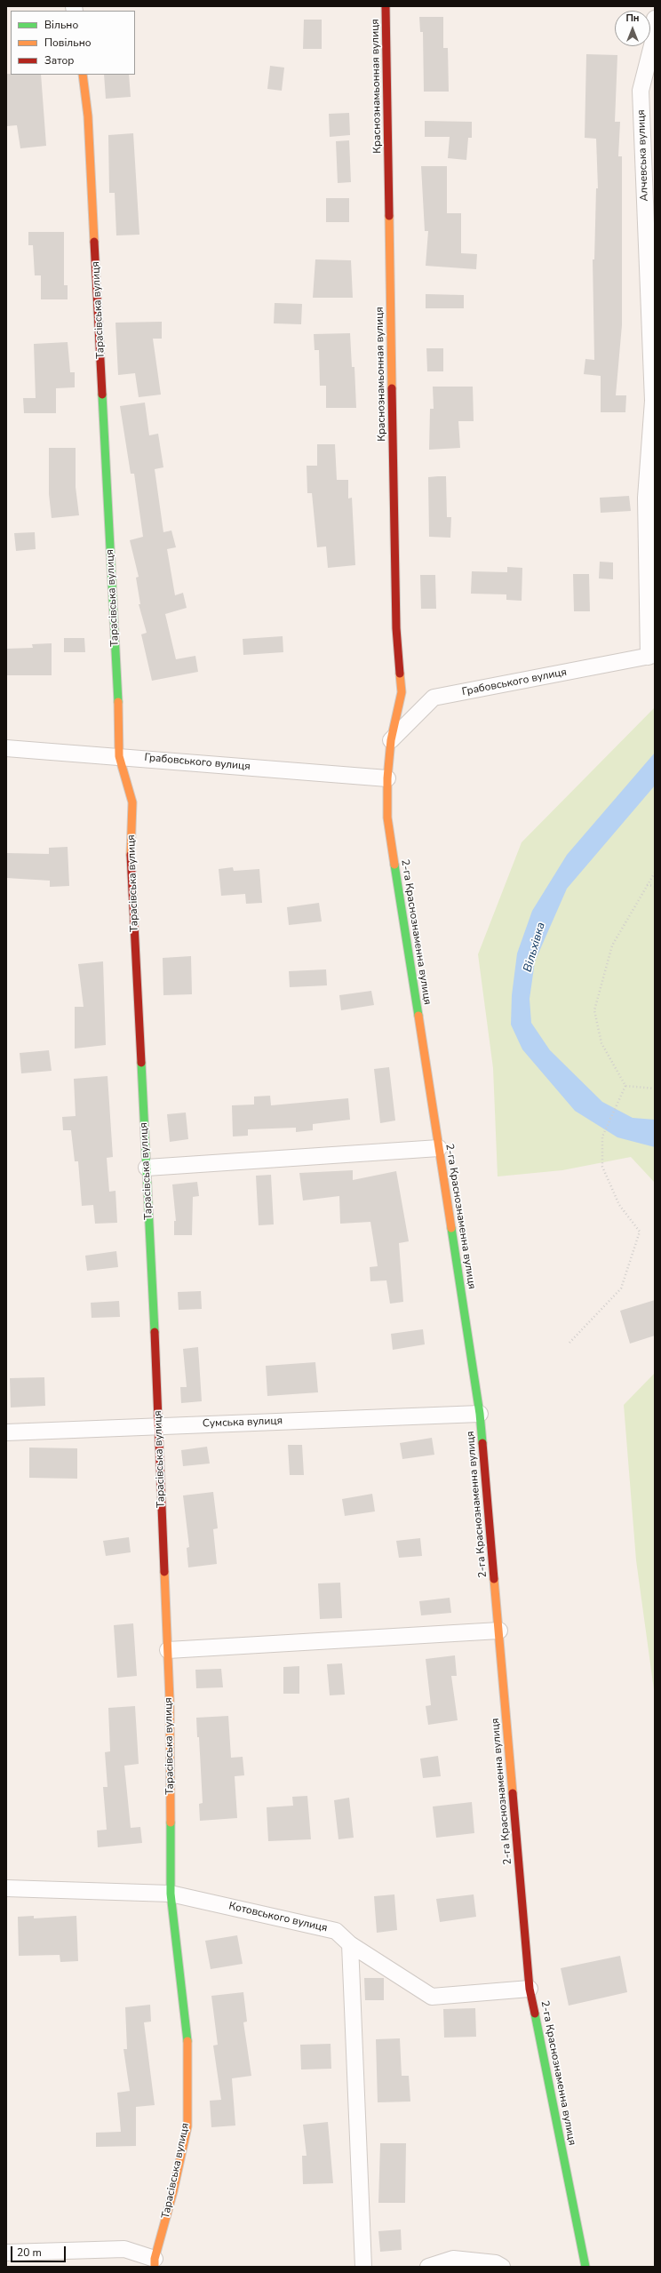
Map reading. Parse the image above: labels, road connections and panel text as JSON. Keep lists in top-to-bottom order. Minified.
{"streets":{"street":["Краснознамьонная вулиця","Алчевська вулиця","Тарасівська вулиця","Грабовського вулиця","2-га Краснознаменна вулиця","Сумська вулиця","Котовського вулиця"]},"crossings":[["Краснознамьонная вулиця","Грабовського вулиця"],["Краснознамьонная вулиця","2-га Краснознаменна вулиця"],["Алчевська вулиця","Грабовського вулиця"],["Тарасівська вулиця","Грабовського вулиця"],["Тарасівська вулиця","Сумська вулиця"],["Тарасівська вулиця","Котовського вулиця"],["Грабовського вулиця","2-га Краснознаменна вулиця"],["2-га Краснознаменна вулиця","Сумська вулиця"],["2-га Краснознаменна вулиця","Котовського вулиця"]],"water":["Вільхівка"],"legend":["Вільно","Повільно","Затор"],"scale_bar":"20 m","north":"top"}
